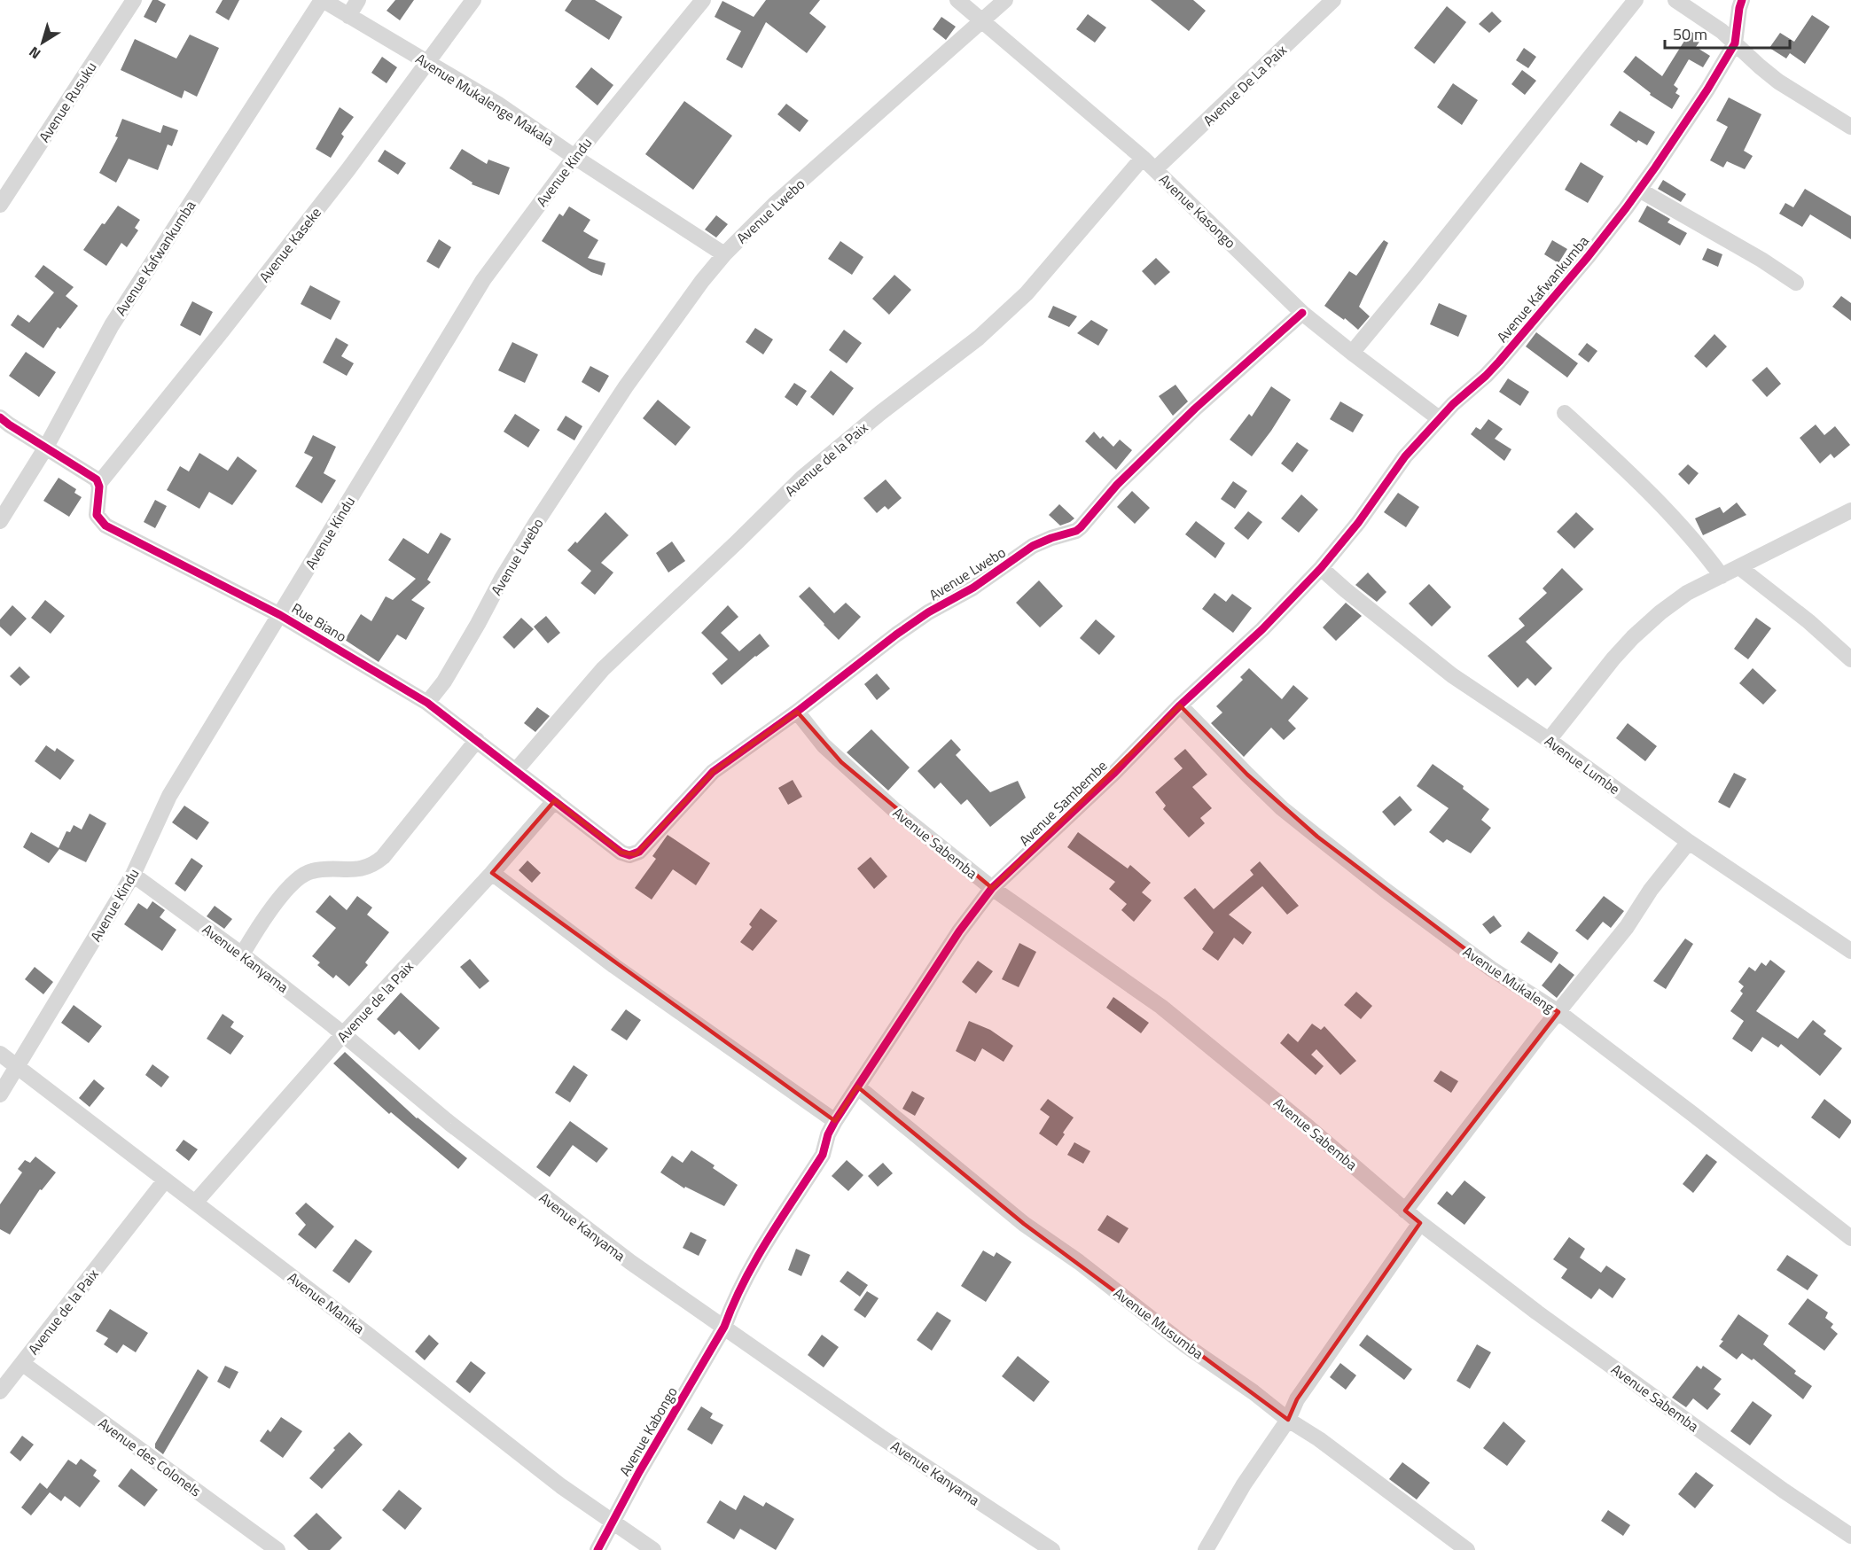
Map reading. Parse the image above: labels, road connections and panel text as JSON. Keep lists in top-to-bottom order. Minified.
{"streets":{"street":["Avenue De La Paix","Avenue Mukalenge Makala","Avenue Rusuku","Avenue Kindu","Avenue Lwebo","Avenue Kasongo","Avenue Kaseke","Avenue Kafwankumba","Avenue de la Paix","Rue Biano","Avenue Lumbe","Avenue Sambembe","Avenue Sabemba","Avenue Kanyama","Avenue Mukaleng","Avenue Manika","Avenue Musumba","Avenue Kabongo","Avenue des Colonels"]},"crossings":[["Avenue De La Paix","Avenue Kasongo"],["Avenue Mukalenge Makala","Avenue Kindu"],["Avenue Mukalenge Makala","Avenue Lwebo"],["Avenue Mukalenge Makala","Avenue Kaseke"],["Avenue Mukalenge Makala","Avenue Kafwankumba"],["Avenue Kindu","Rue Biano"],["Avenue Kindu","Avenue Kanyama"],["Avenue Kindu","Avenue Manika"],["Avenue Lwebo","Avenue Kasongo"],["Avenue Lwebo","Rue Biano"],["Avenue Lwebo","Avenue Sabemba"],["Avenue Kasongo","Avenue Kafwankumba"],["Avenue Kasongo","Avenue de la Paix"],["Avenue Kaseke","Rue Biano"],["Avenue Kafwankumba","Avenue Lumbe"],["Avenue Kafwankumba","Avenue Sambembe"],["Avenue de la Paix","Rue Biano"],["Avenue de la Paix","Avenue Kanyama"],["Avenue de la Paix","Avenue Manika"],["Avenue de la Paix","Avenue des Colonels"],["Avenue Lumbe","Avenue Sambembe"],["Avenue Sambembe","Avenue Sabemba"],["Avenue Sambembe","Avenue Mukaleng"],["Avenue Sambembe","Avenue Musumba"],["Avenue Sambembe","Avenue Kabongo"],["Avenue Kanyama","Avenue Kabongo"],["Avenue Manika","Avenue Kabongo"]],"scale_bar":"50 m","north":"bottom left"}
